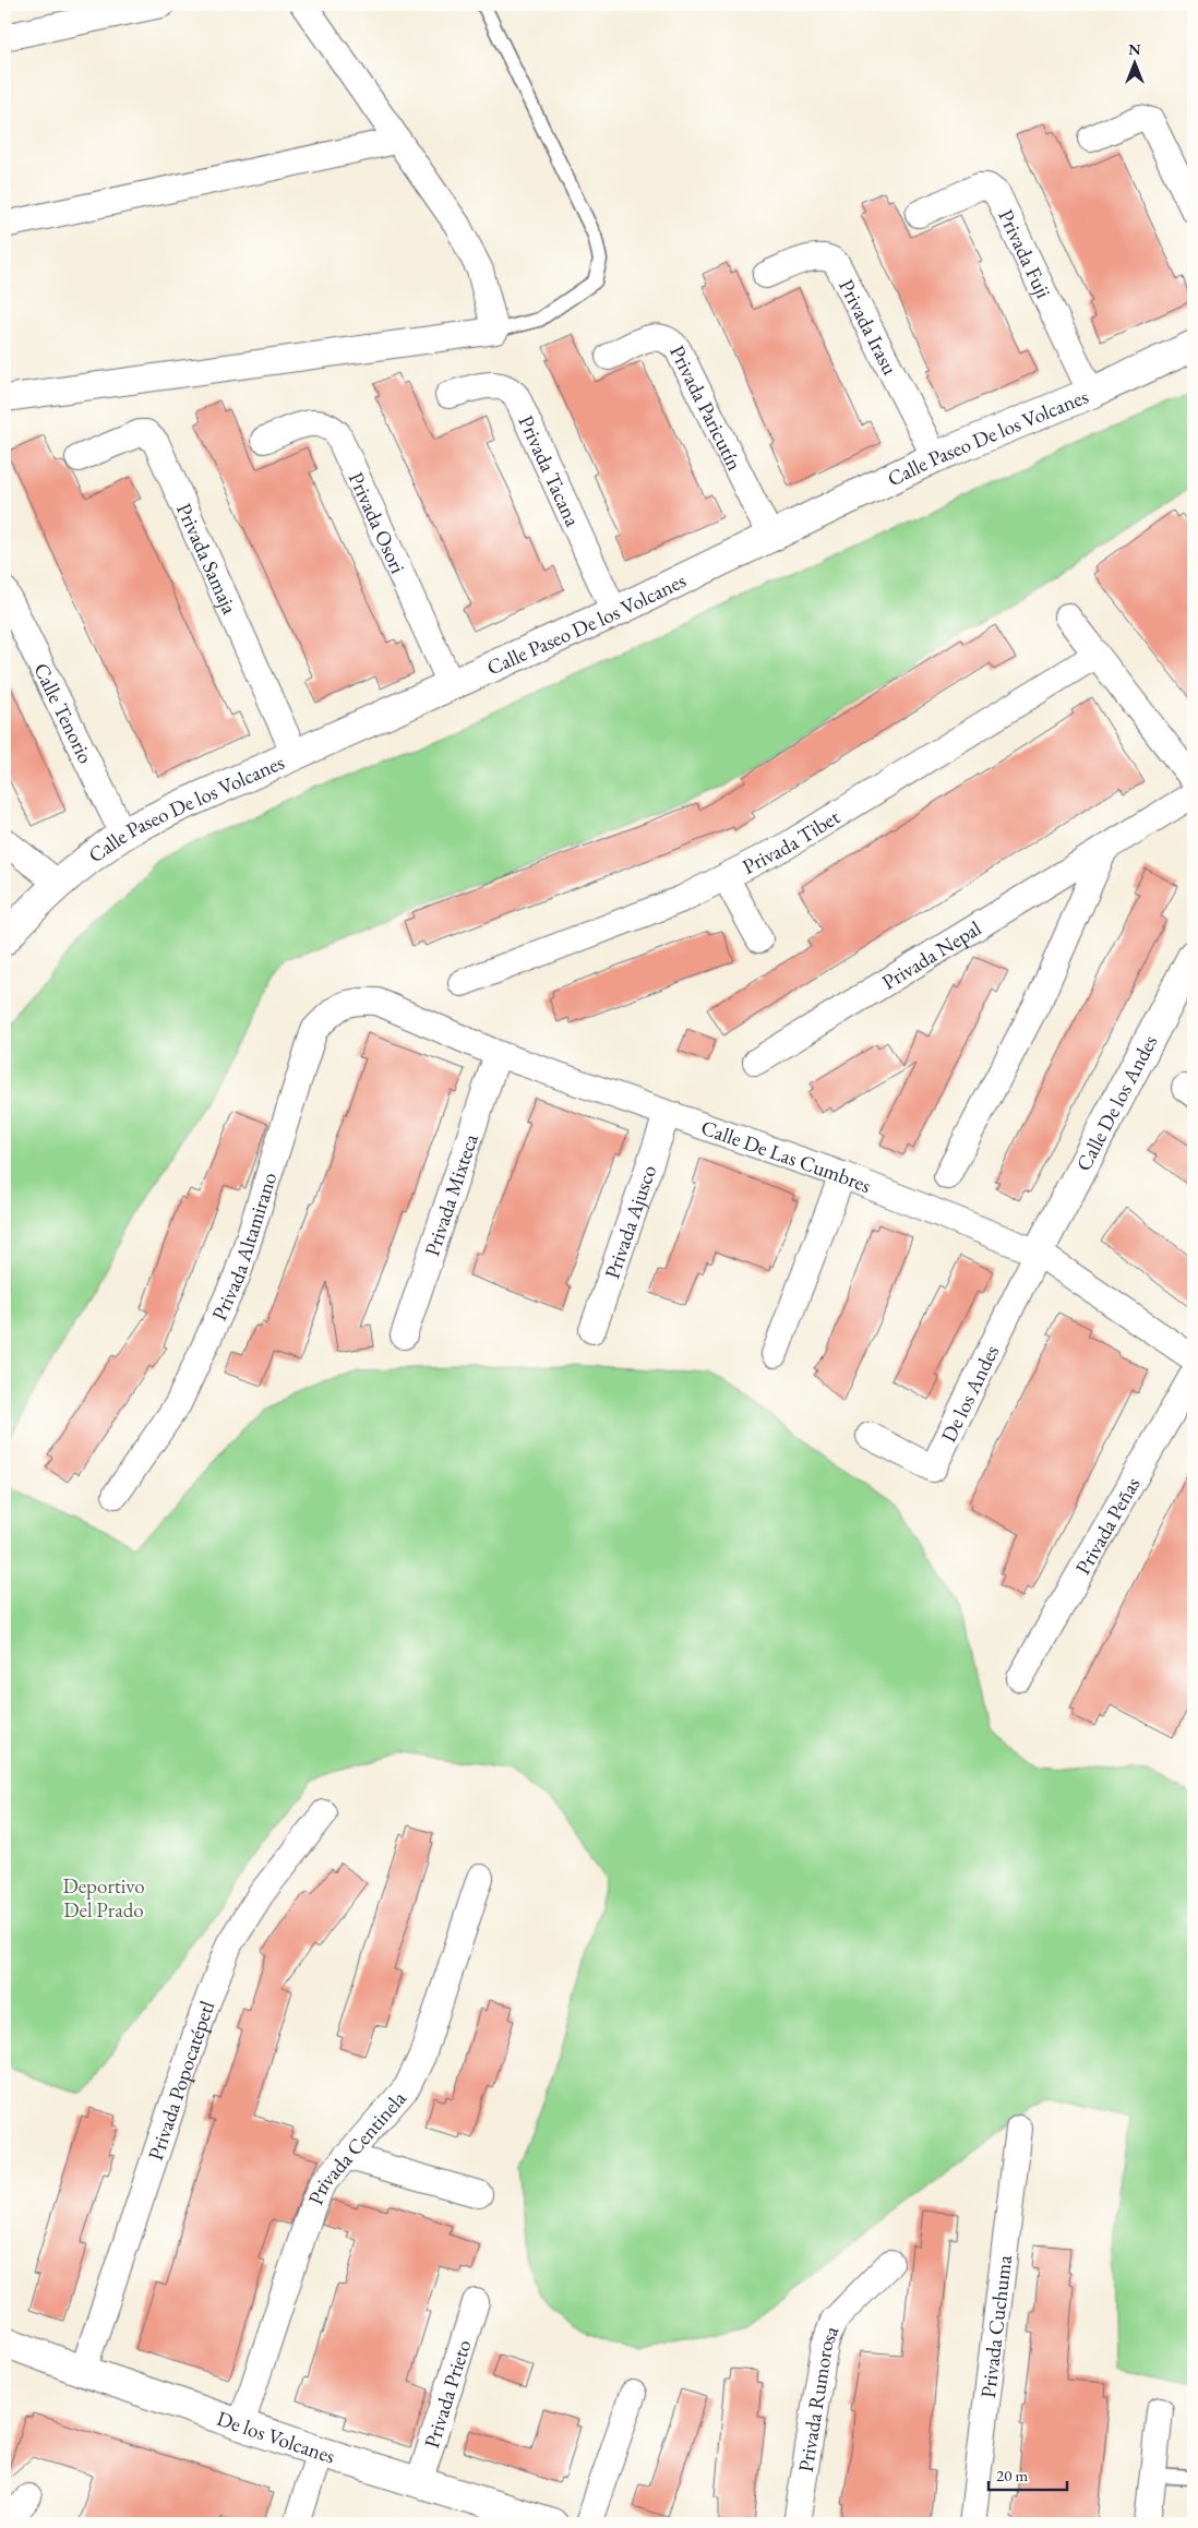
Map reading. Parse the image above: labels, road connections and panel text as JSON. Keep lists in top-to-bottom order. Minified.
{"streets":{"street":["Privada Fuji","Privada Irasu","Privada Paricutín","Calle Paseo De los Volcanes","Privada Tacana","Privada Osori","Privada Samaja","Calle Tenorio","Privada Tibet","Privada Nepal","Calle De los Andes","Calle De Las Cumbres","Privada Mixteca","Privada Ajusco","Privada Altamirano","De los Andes","Privada Peñas","Privada Popocatépetl","Privada Centinela","Privada Cuchuma","Privada Prieto","Privada Rumorosa","De los Volcanes"]},"crossings":[["Privada Fuji","Calle Paseo De los Volcanes"],["Privada Irasu","Calle Paseo De los Volcanes"],["Privada Paricutín","Calle Paseo De los Volcanes"],["Calle Paseo De los Volcanes","Privada Tacana"],["Calle Paseo De los Volcanes","Privada Osori"],["Calle Paseo De los Volcanes","Privada Samaja"],["Calle Paseo De los Volcanes","Calle Tenorio"],["Calle De los Andes","Calle De Las Cumbres"],["Calle De los Andes","De los Andes"],["Calle De Las Cumbres","Privada Mixteca"],["Calle De Las Cumbres","Privada Ajusco"],["Calle De Las Cumbres","Privada Altamirano"],["Calle De Las Cumbres","De los Andes"],["Privada Popocatépetl","De los Volcanes"],["Privada Centinela","De los Volcanes"],["Privada Prieto","De los Volcanes"]],"parks":["Deportivo Del Prado"],"scale_bar":"20 m","north":"top"}
